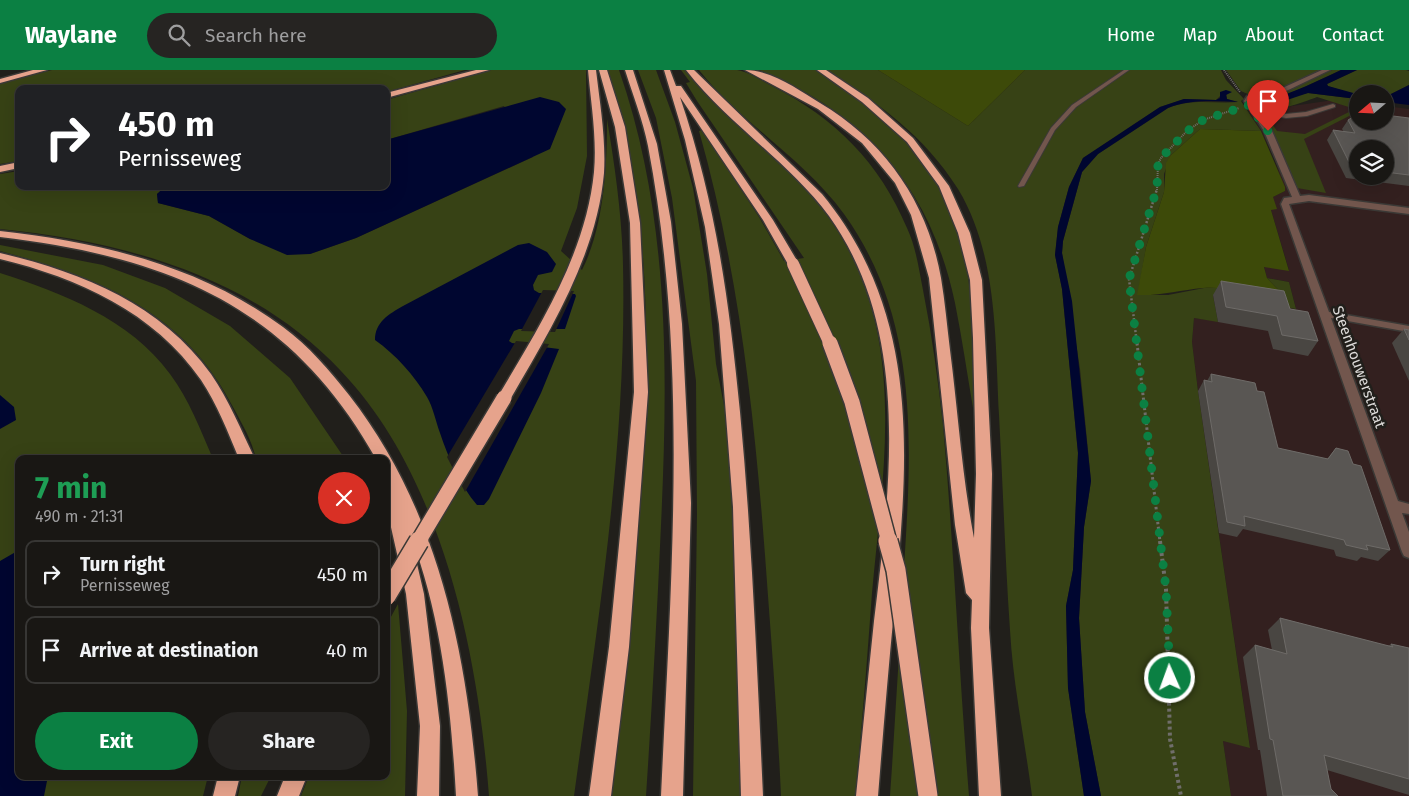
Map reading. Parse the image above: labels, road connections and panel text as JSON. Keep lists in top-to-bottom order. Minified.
{"streets":{"street":["Steenhouwerstraat"]},"north":"left","page":{"header":"Waylane","search":"Search here","nav":["Home","Map","About","Contact"],"turn":["450 m","Pernisseweg"],"heading":["7 min","490 m · 21:31"],"list":[{"name":"Turn right","note":"Pernisseweg","value":"450 m"},{"name":"Arrive at destination","value":"40 m"}],"buttons":["Exit","Share"]}}
